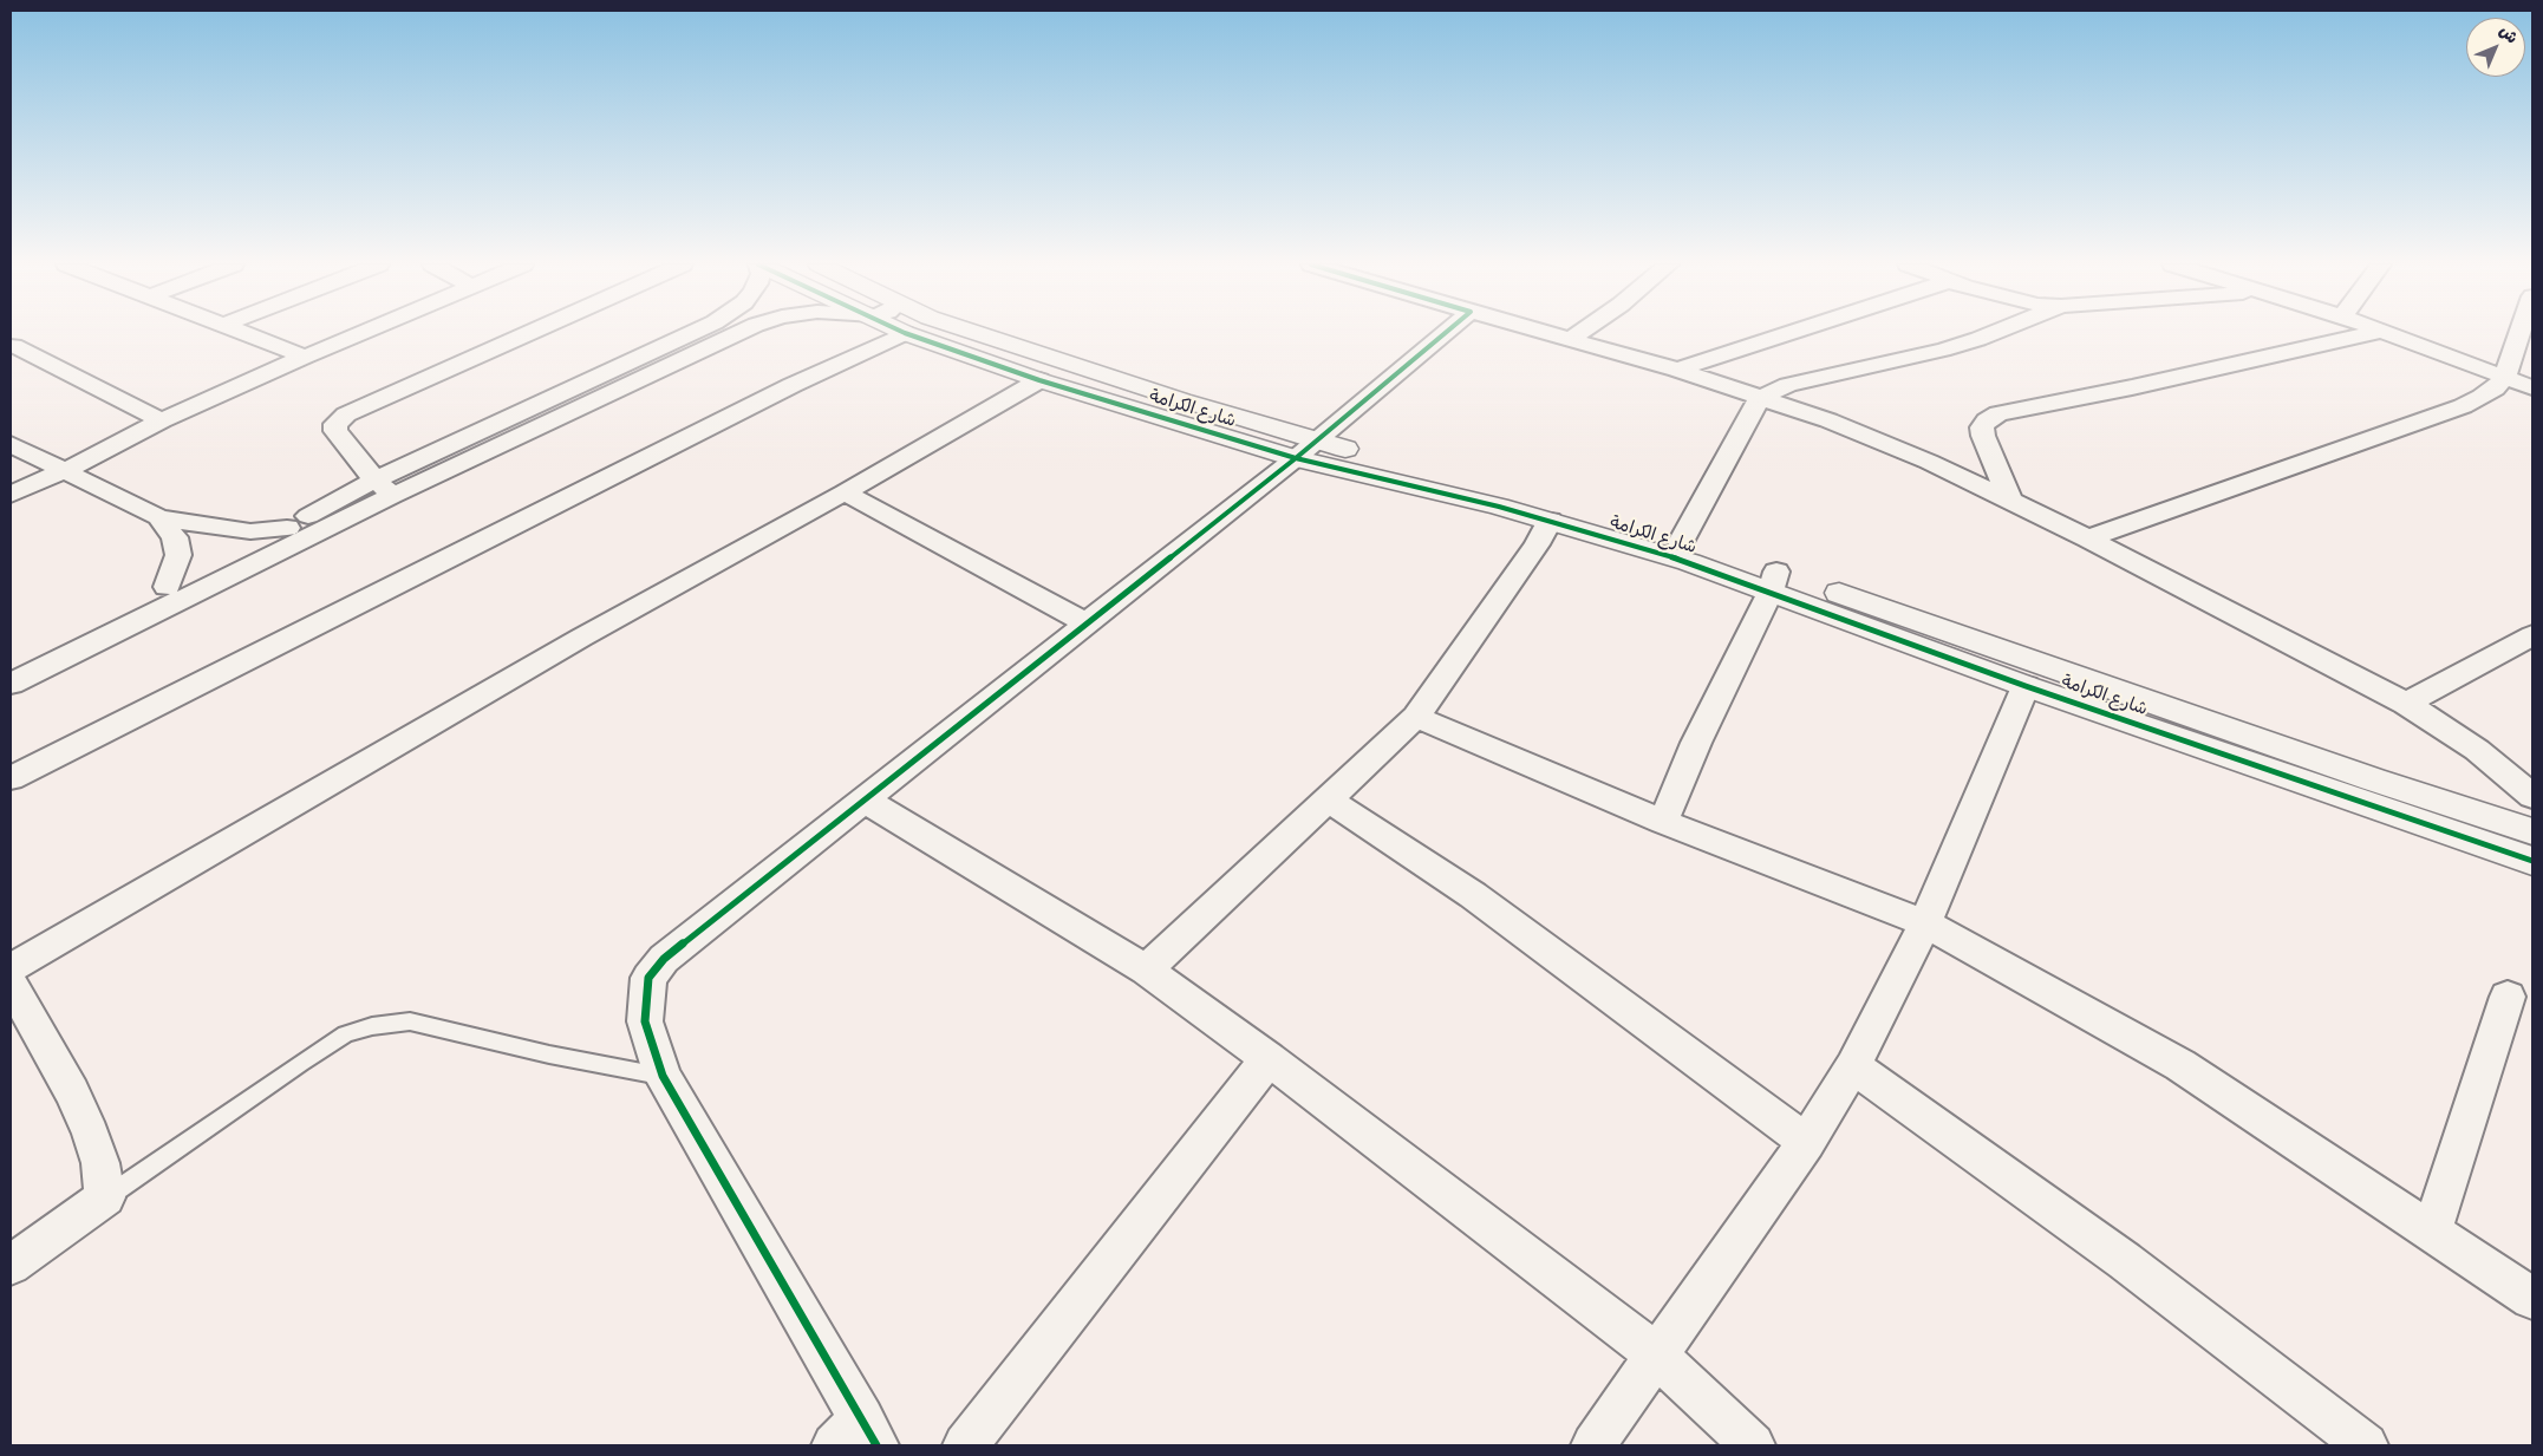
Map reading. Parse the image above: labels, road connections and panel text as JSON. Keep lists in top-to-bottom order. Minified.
{"streets":{"street":["شارع الكرامة"]},"north":"top right"}
